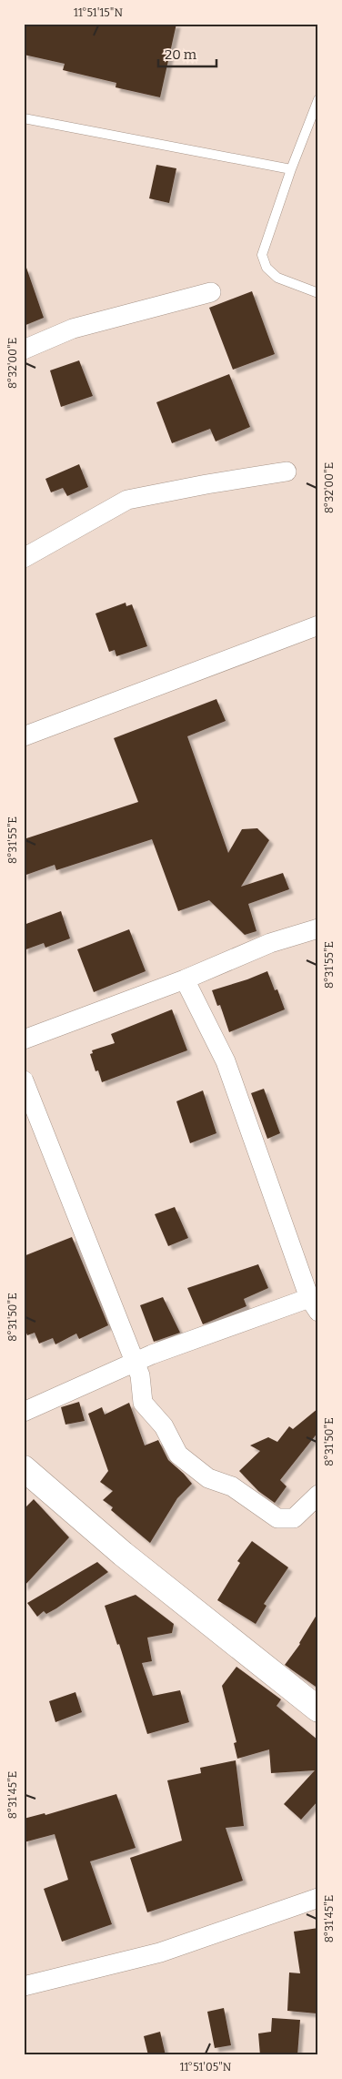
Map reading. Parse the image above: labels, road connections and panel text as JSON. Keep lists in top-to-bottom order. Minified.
{"scale_bar":"20 m","coordinates":["11°51'15\"N","8°32'00\"E","8°31'55\"E","8°31'50\"E","8°31'45\"E","11°51'05\"N"]}
